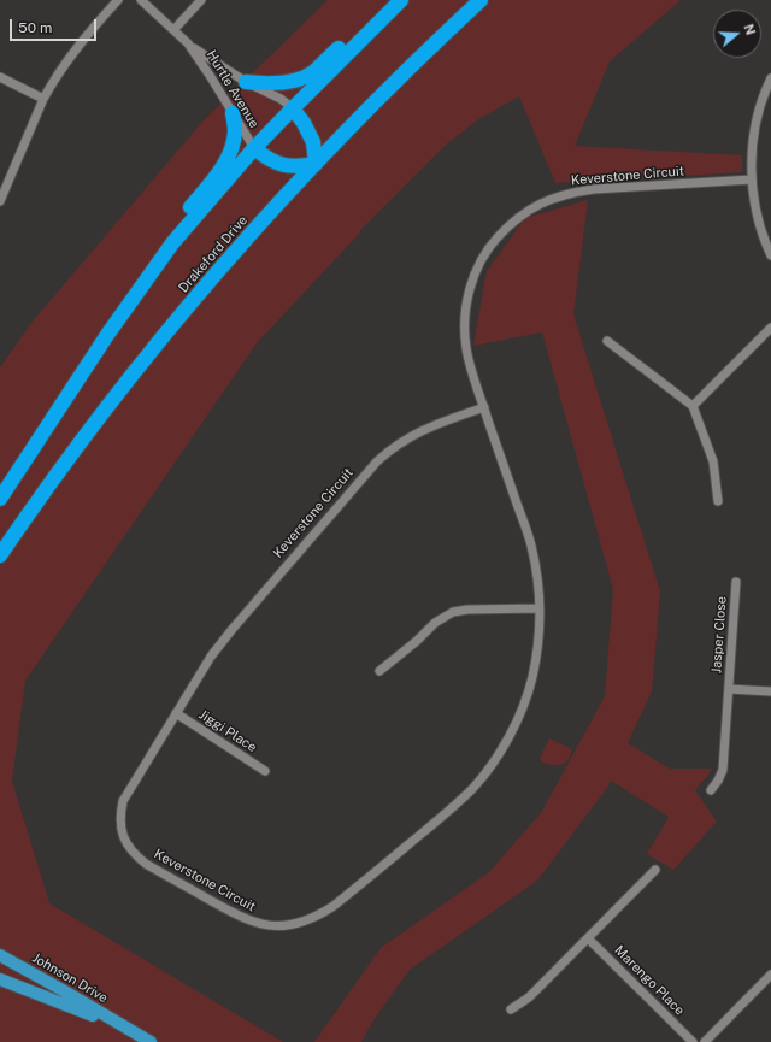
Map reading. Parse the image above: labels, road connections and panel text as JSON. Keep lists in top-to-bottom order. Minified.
{"streets":{"highway":["Drakeford Drive"],"main road":["Johnson Drive"],"street":["Hurtle Avenue","Keverstone Circuit","Jasper Close","Jiggi Place","Marengo Place"]},"crossings":[["Keverstone Circuit","Jiggi Place"]],"scale_bar":"50 m","north":"right"}
